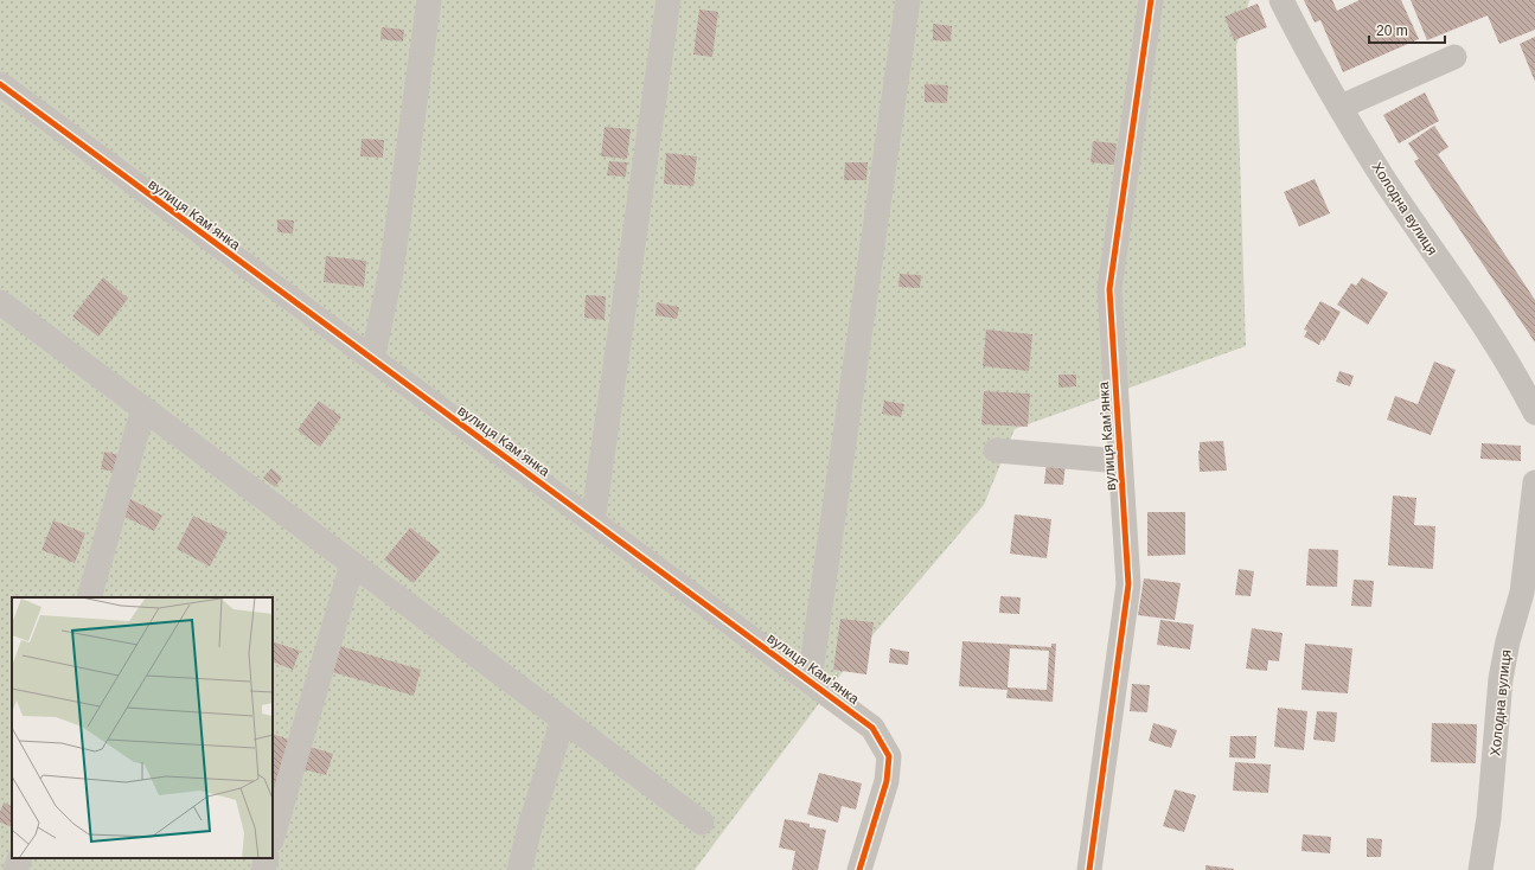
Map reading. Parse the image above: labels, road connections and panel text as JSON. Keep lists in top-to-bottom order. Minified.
{"streets":{"street":["Холодна вулиця","вулиця Камʼянка"]},"scale_bar":"20 m"}
